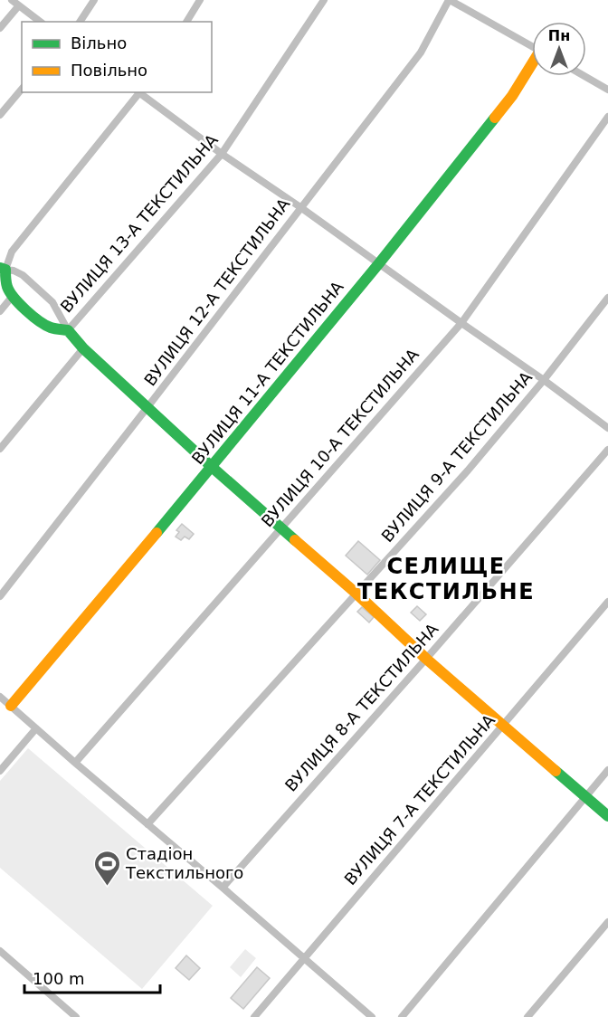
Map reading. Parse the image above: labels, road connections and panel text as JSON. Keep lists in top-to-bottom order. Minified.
{"streets":{"street":["ВУЛИЦЯ 13-А ТЕКСТИЛЬНА","ВУЛИЦЯ 12-А ТЕКСТИЛЬНА","ВУЛИЦЯ 11-А ТЕКСТИЛЬНА","ВУЛИЦЯ 10-А ТЕКСТИЛЬНА","ВУЛИЦЯ 9-А ТЕКСТИЛЬНА","ВУЛИЦЯ 8-А ТЕКСТИЛЬНА","ВУЛИЦЯ 7-А ТЕКСТИЛЬНА"]},"districts":["СЕЛИЩЕ ТЕКСТИЛЬНЕ"],"places":{"sports":["Стадіон Текстильного"]},"legend":["Вільно","Повільно"],"scale_bar":"100 m","north":"top"}
